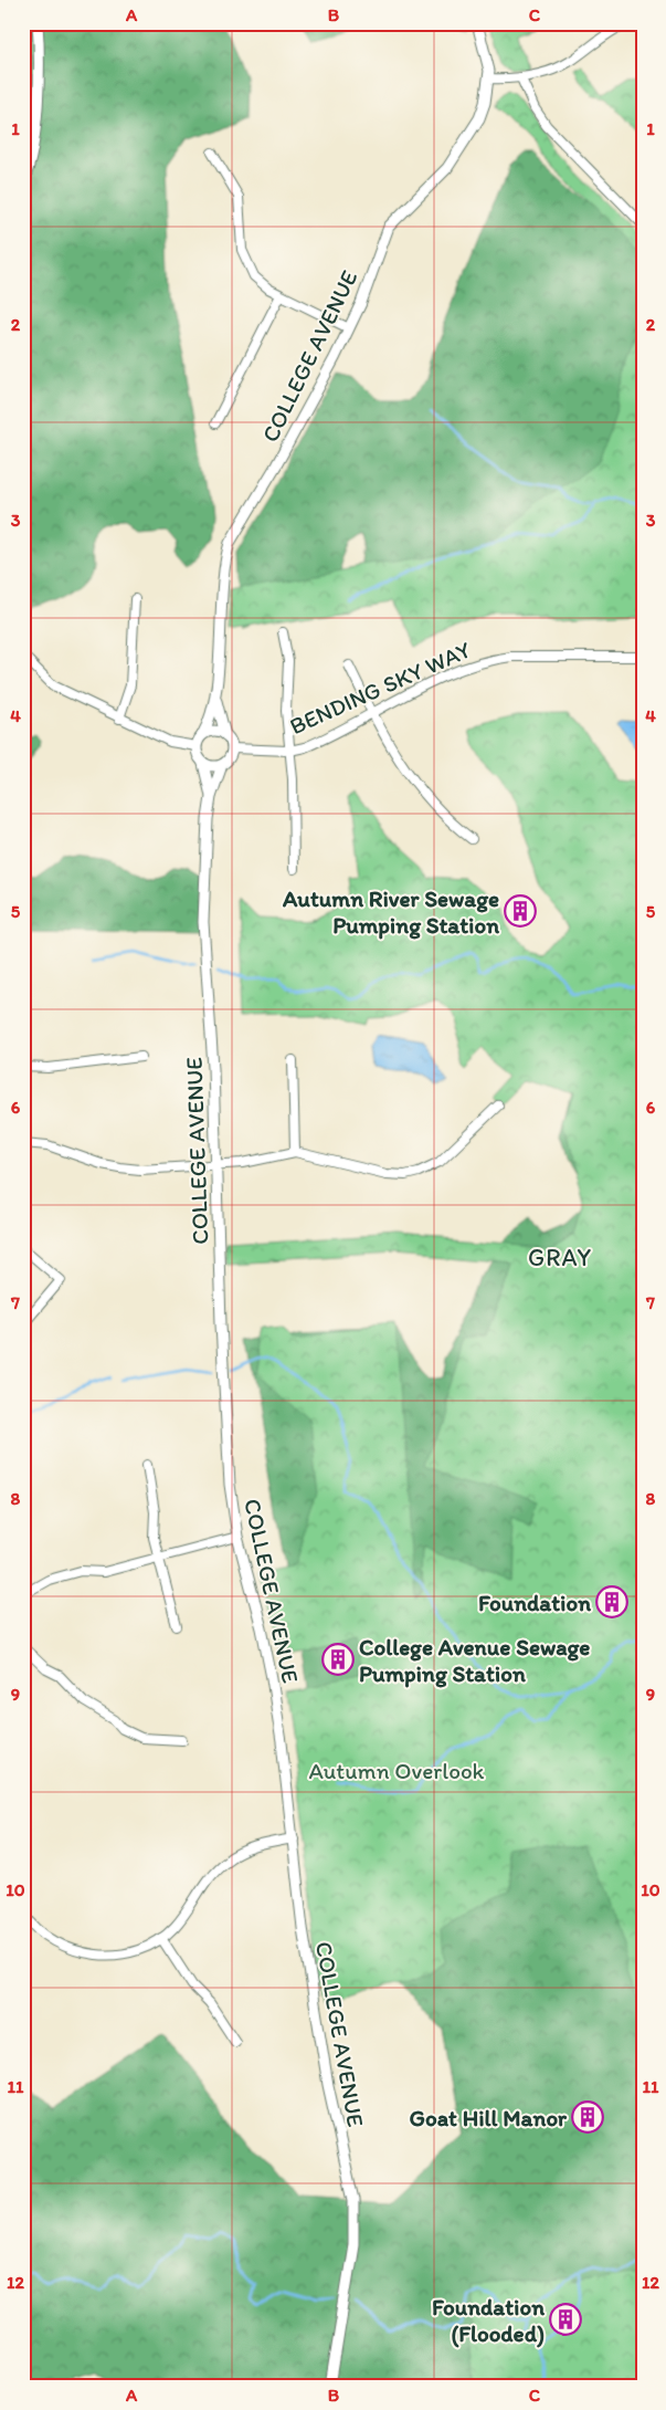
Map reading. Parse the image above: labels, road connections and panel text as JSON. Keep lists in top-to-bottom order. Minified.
{"streets":{"street":["COLLEGE AVENUE","BENDING SKY WAY"]},"crossings":[["COLLEGE AVENUE","BENDING SKY WAY"]],"districts":["GRAY"],"parks":["Autumn Overlook"],"places":{"building":["Autumn River Sewage Pumping Station","Foundation","College Avenue Sewage Pumping Station","Goat Hill Manor","Foundation (Flooded)"]},"grid":{"columns":["A","B","C"],"rows":["1","2","3","4","5","6","7","8","9","10","11","12"]}}
